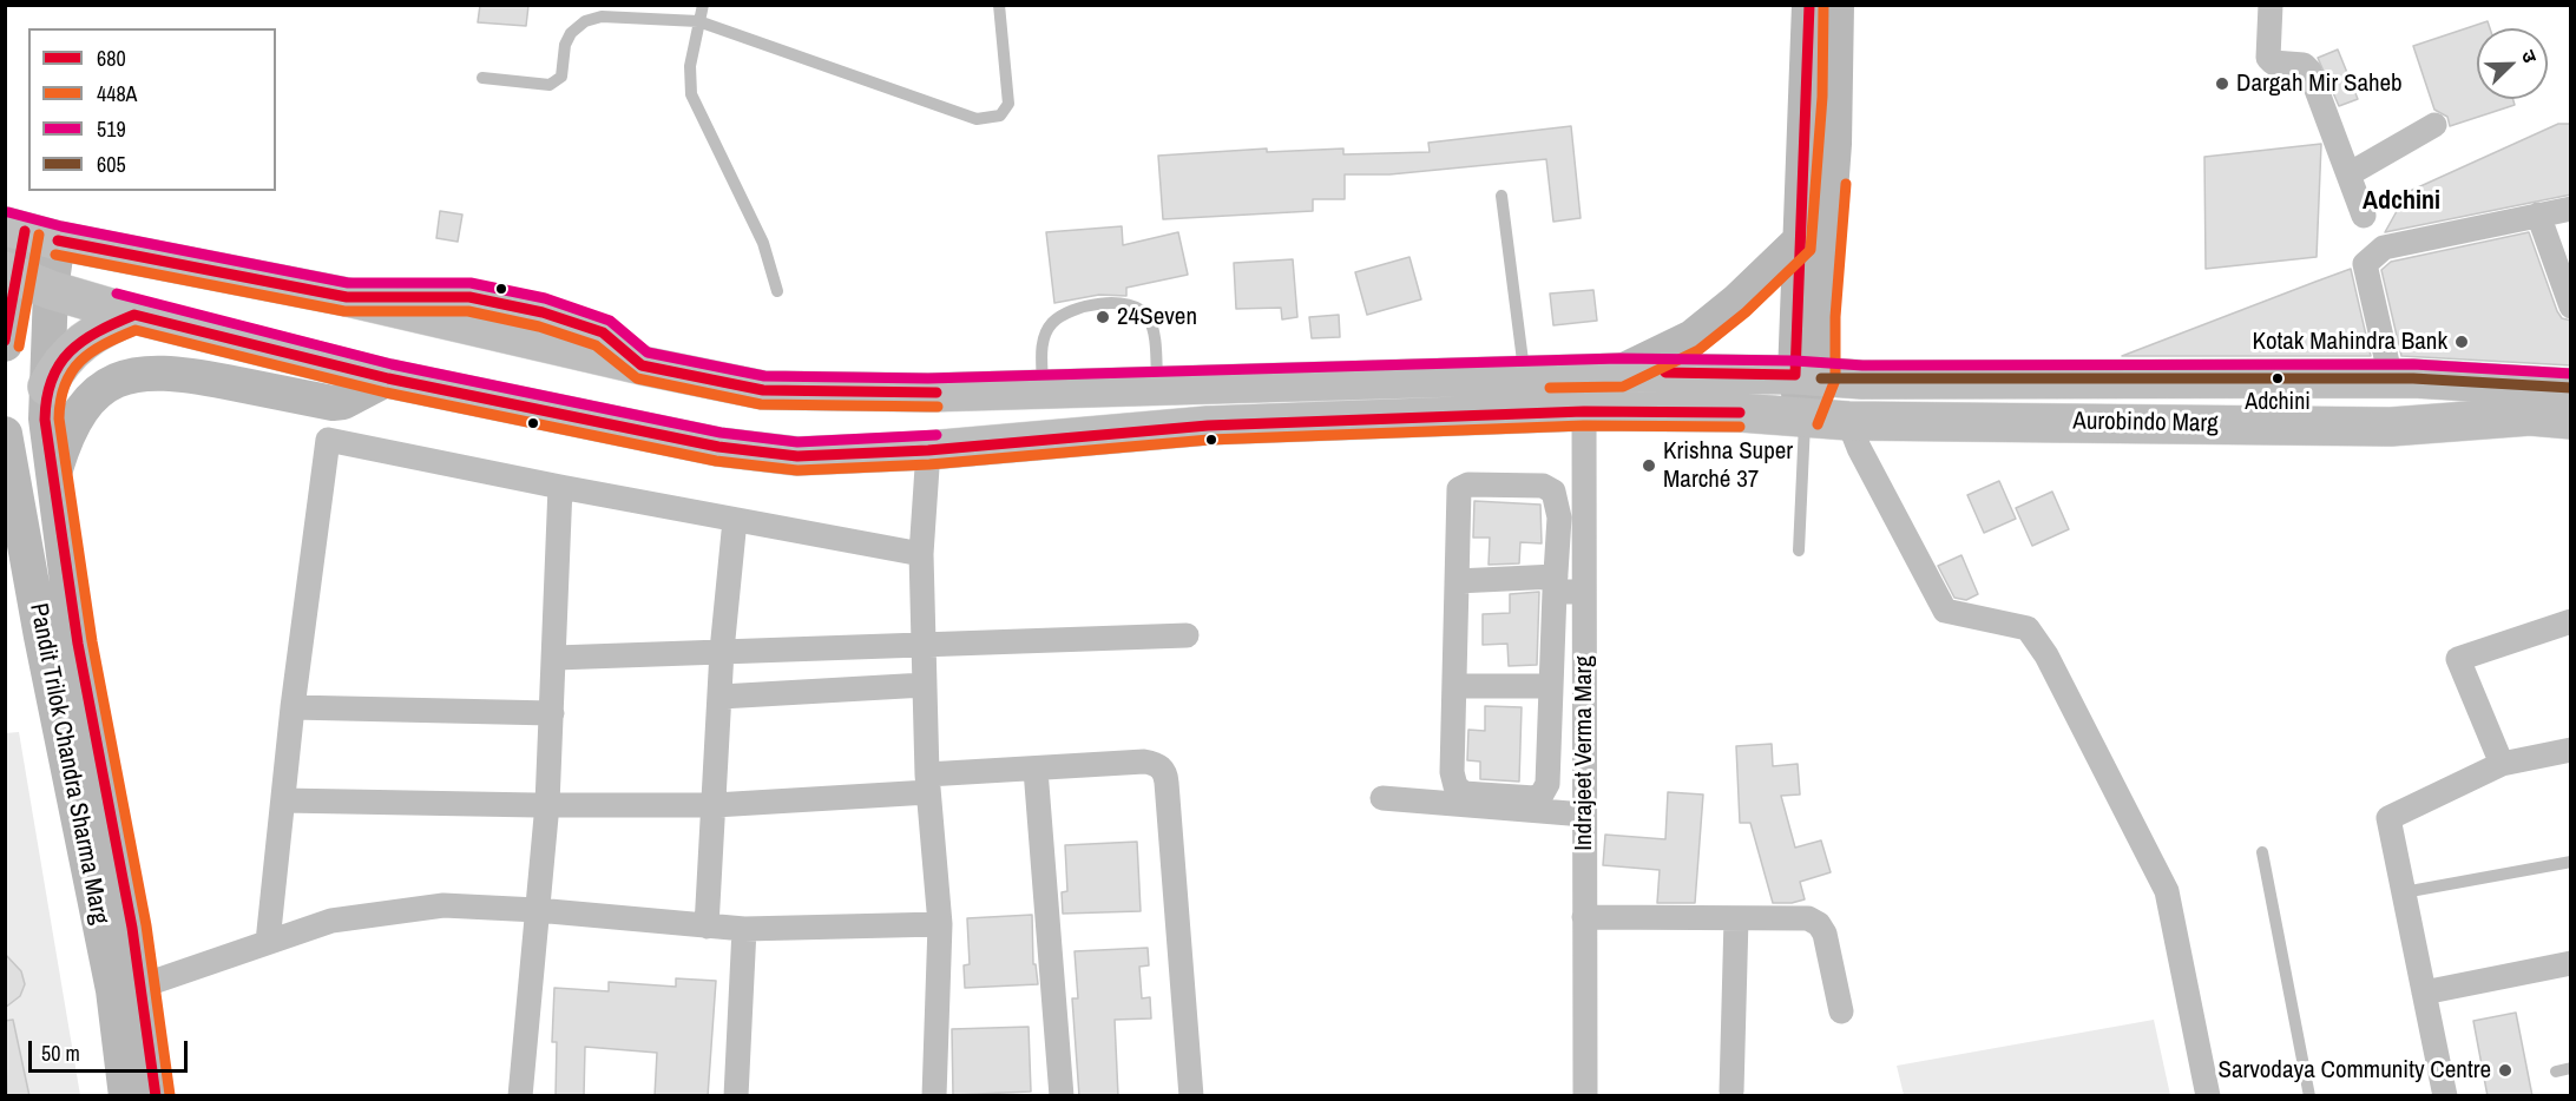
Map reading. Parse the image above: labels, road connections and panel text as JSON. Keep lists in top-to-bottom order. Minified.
{"streets":{"highway":["Aurobindo Marg"],"main road":["Pandit Trilok Chandra Sharma Marg"],"street":["Indrajeet Verma Marg"]},"crossings":[["Aurobindo Marg","Indrajeet Verma Marg"],["Aurobindo Marg","Pandit Trilok Chandra Sharma Marg"]],"districts":["Adchini"],"places":["Dargah Mir Saheb","24Seven","Kotak Mahindra Bank","Adchini","Krishna Super Marché 37","Sarvodaya Community Centre"],"lines":["transit line 680","transit line 448A","transit line 519","transit line 605"],"legend":["680","448A","519","605"],"scale_bar":"50 m","north":"top right"}
